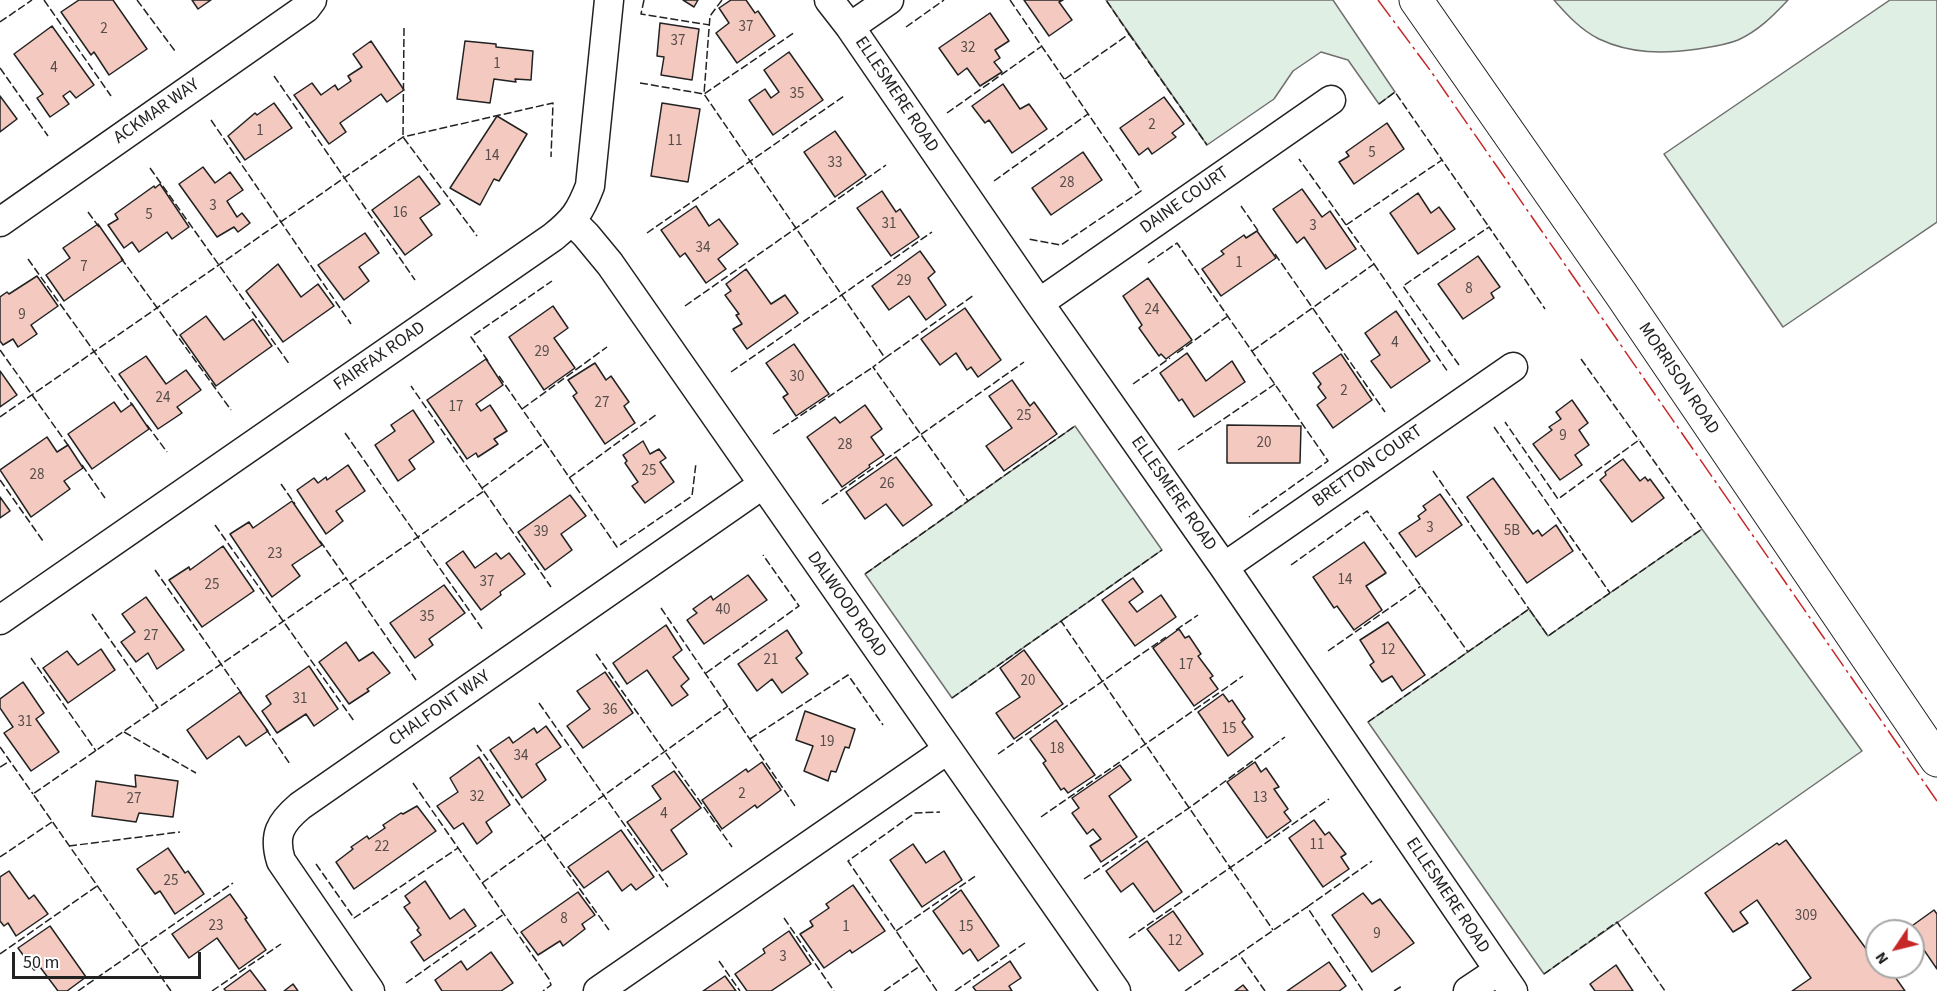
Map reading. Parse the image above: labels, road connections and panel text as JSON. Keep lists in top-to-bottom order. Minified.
{"streets":{"main road":["MORRISON ROAD"],"street":["ELLESMERE ROAD","ACKMAR WAY","DAINE COURT","FAIRFAX ROAD","BRETTON COURT","DALWOOD ROAD","CHALFONT WAY"]},"crossings":[["ELLESMERE ROAD","DAINE COURT"],["ELLESMERE ROAD","BRETTON COURT"],["FAIRFAX ROAD","DALWOOD ROAD"],["DALWOOD ROAD","CHALFONT WAY"]],"house_numbers":["37","2","37","32","1","4","35","2","1","11","5","14","33","28","3","16","5","31","3","34","1","7","29","8","24","9","4","29","30","2","24","27","17","25","9","20","28","25","28","26","3","5B","39","23","14","37","25","40","35","27","12","21","17","20","31","36","31","15","19","18","34","2","32","13","27","4","11","22","25","309","8","23","1","15","9","12","3"],"scale_bar":"50 m","north":"bottom left"}
